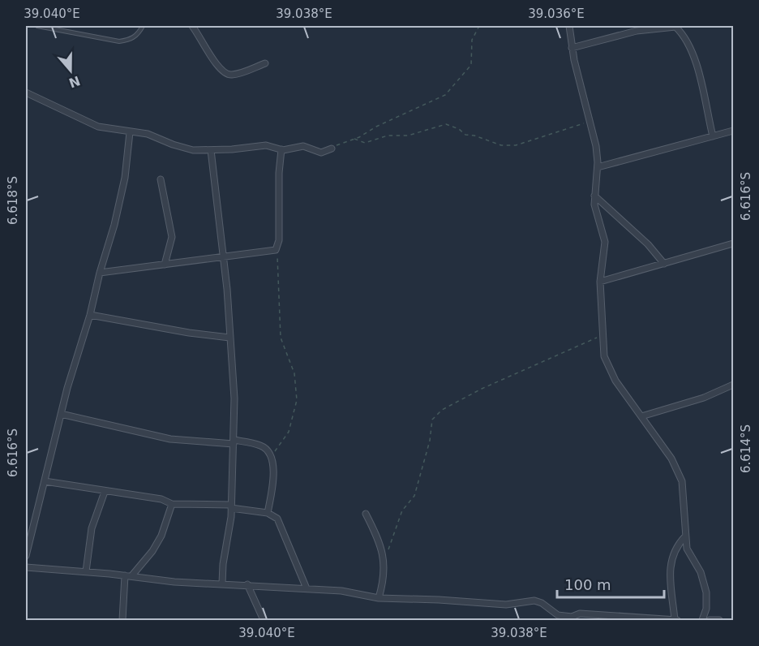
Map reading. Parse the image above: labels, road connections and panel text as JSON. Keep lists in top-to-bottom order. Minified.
{"scale_bar":"100 m","north":"bottom","coordinates":["39.040°E","39.038°E","39.036°E","6.616°S","6.618°S","6.614°S"]}
